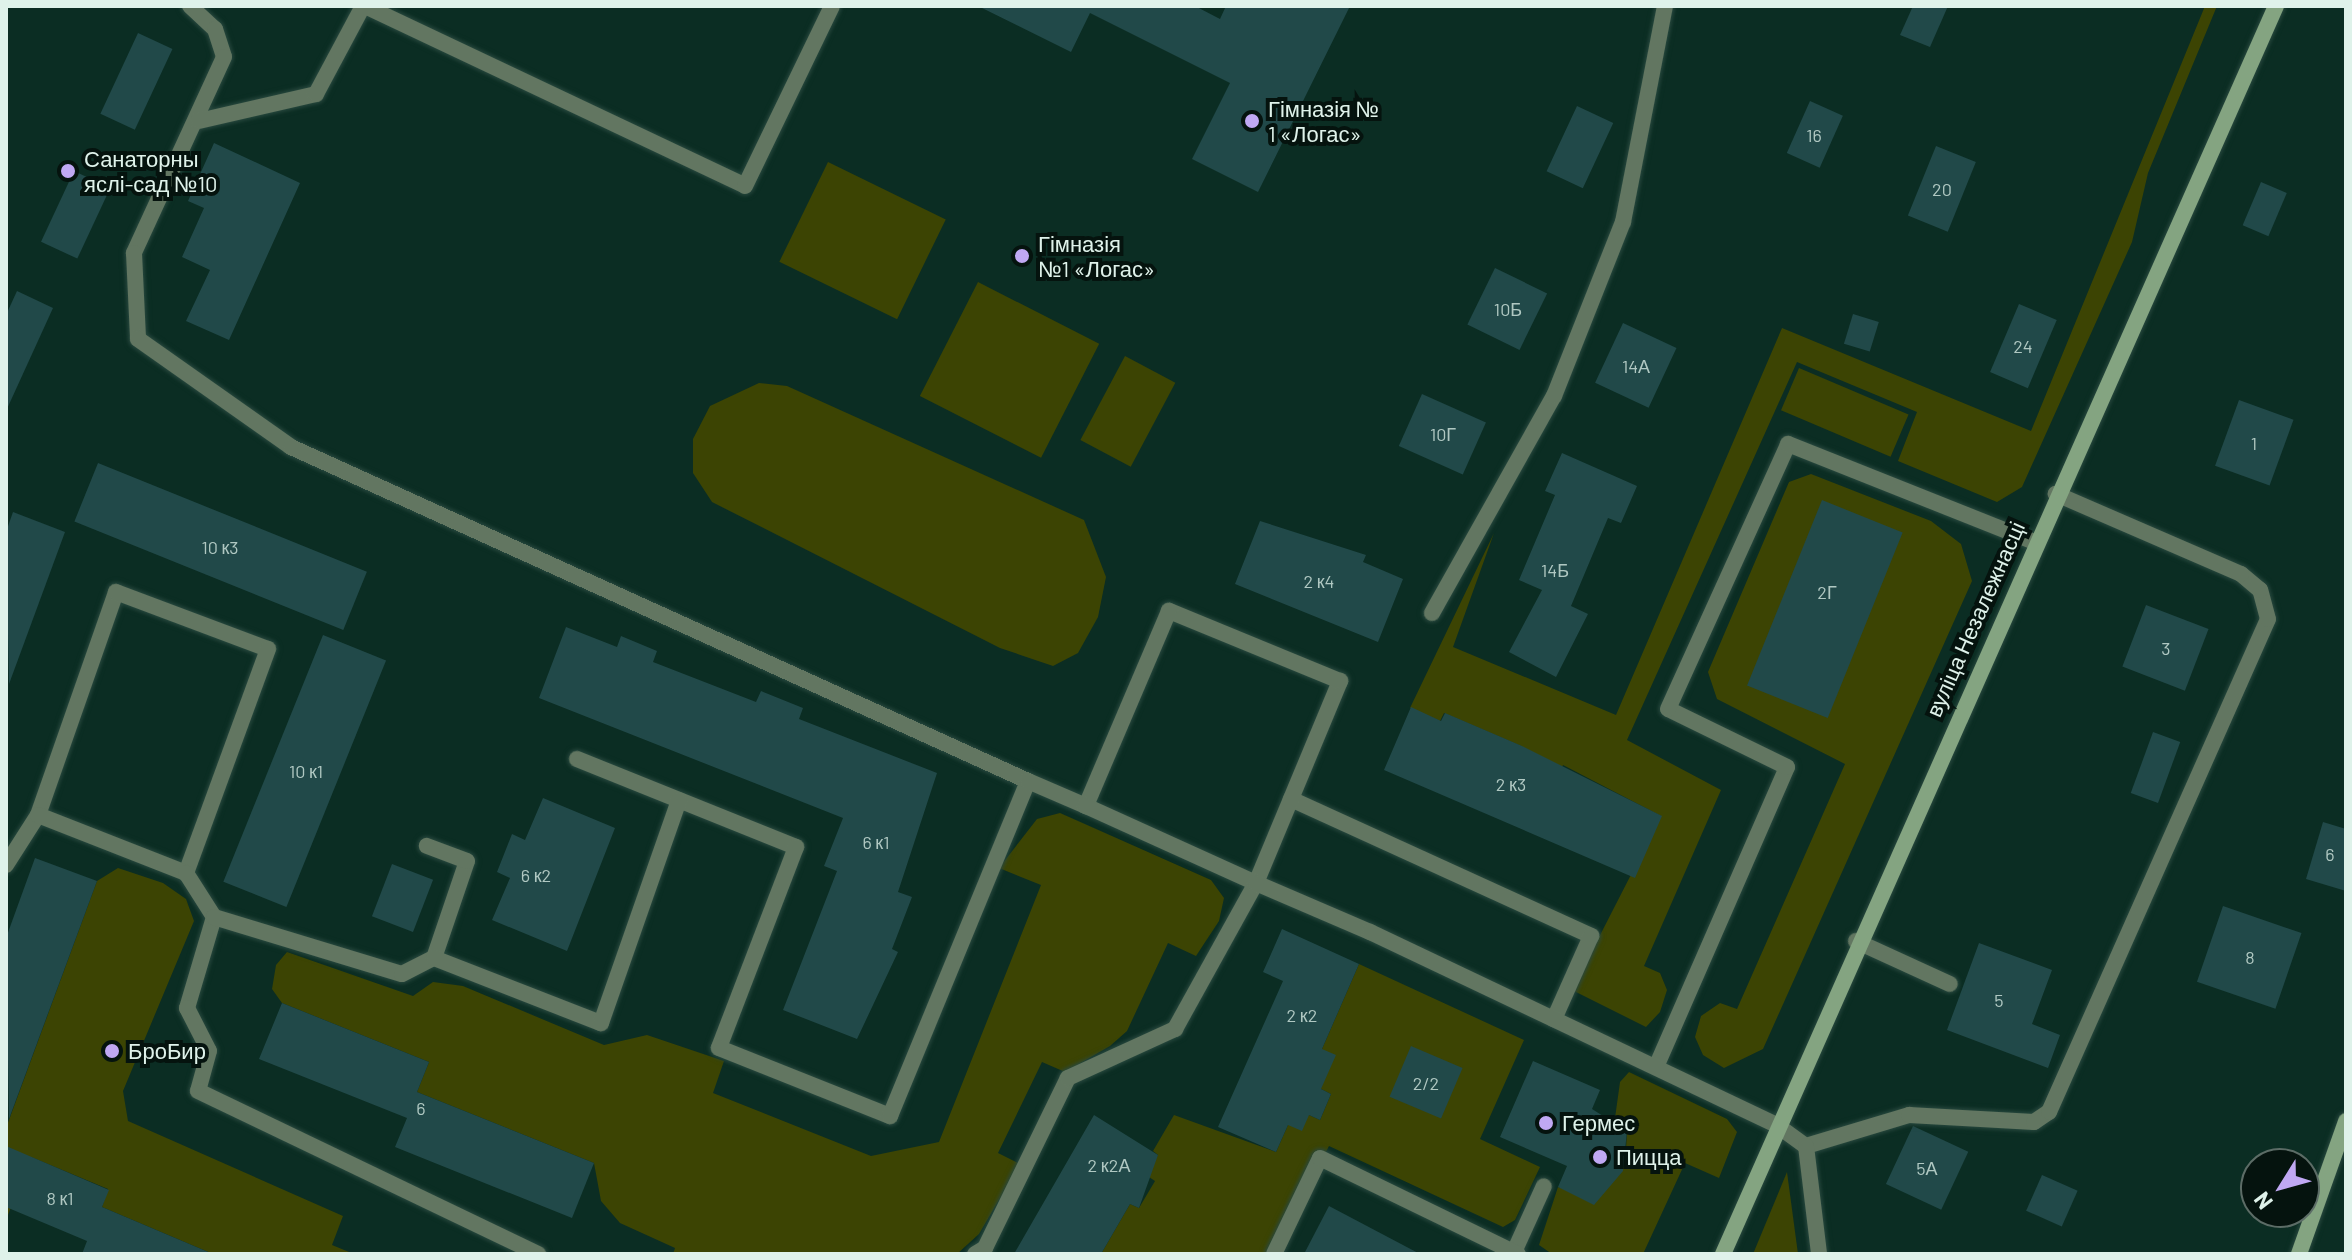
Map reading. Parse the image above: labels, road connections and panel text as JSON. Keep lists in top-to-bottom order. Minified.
{"streets":{"main road":["вуліца Незалежнасці"]},"places":["Гімназія № 1 «Логас»","Санаторны яслі-сад №10","Гімназія №1 «Логас»","БроБир","Гермес","Пицца"],"house_numbers":["16","20","10Б","24","14А","10Г","1","10 к3","14Б","2 к4","2Г","3","10 к1","2 к3","6 к1","6","6 к2","8","5","2 к2","2/2","6","2 к2А","5А","8 к1"],"north":"bottom left"}
